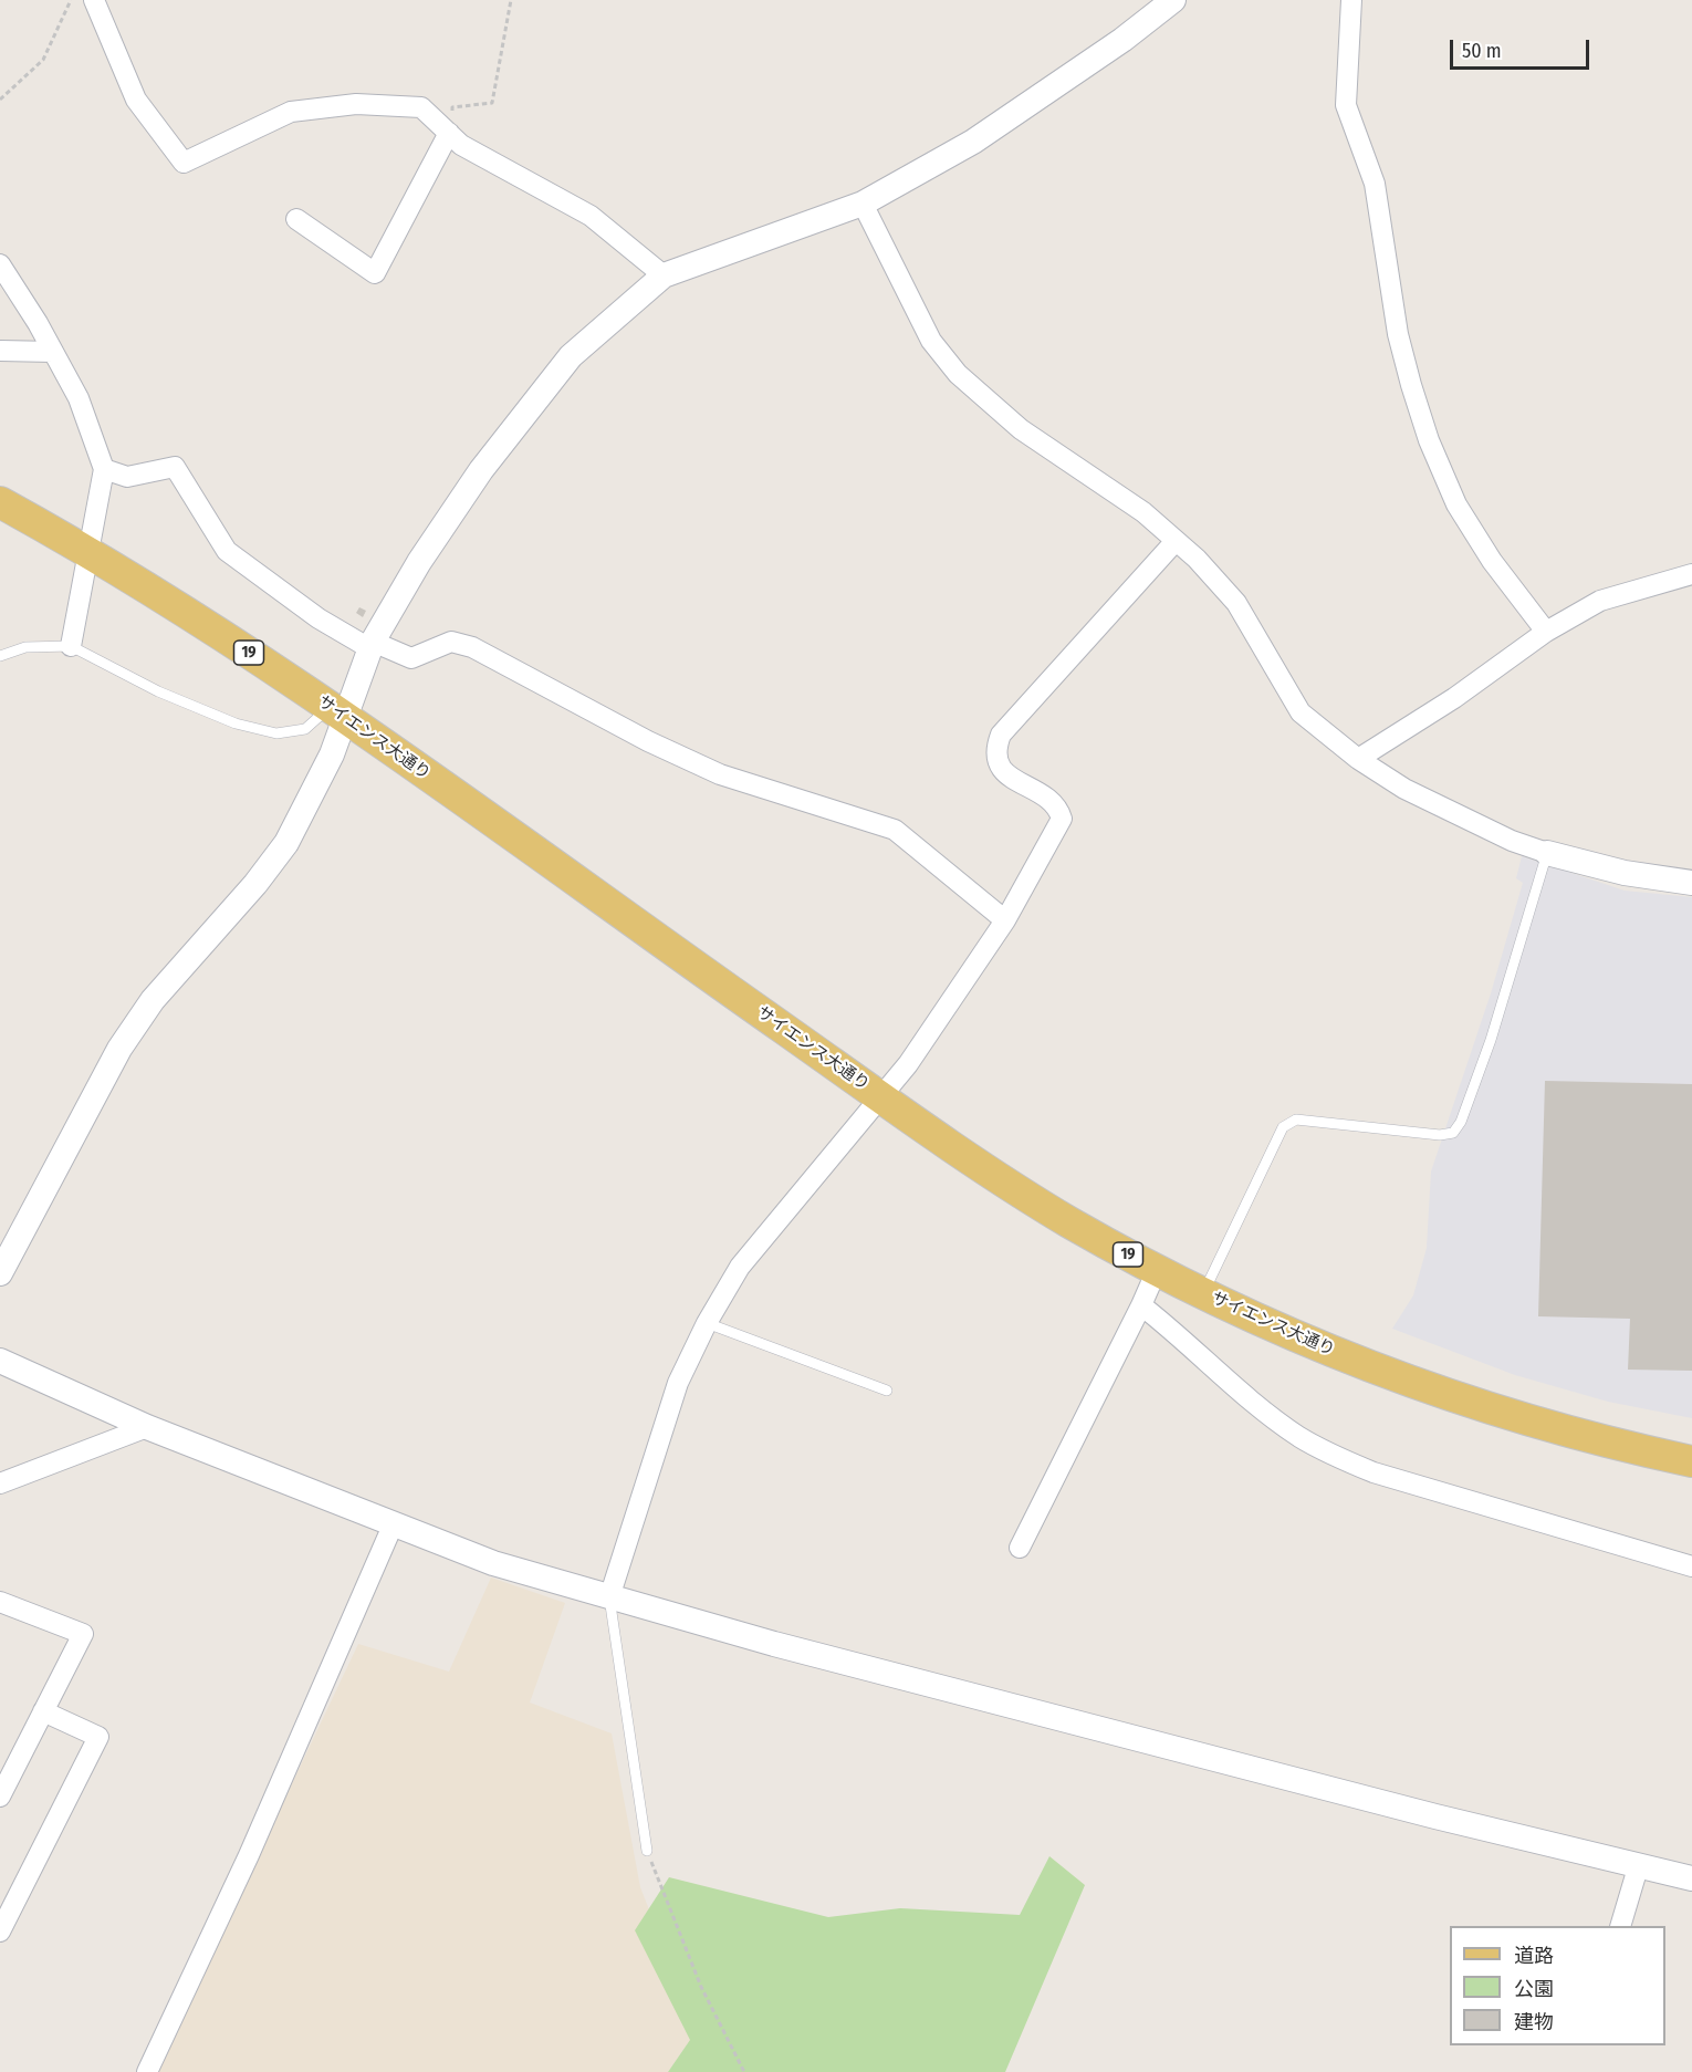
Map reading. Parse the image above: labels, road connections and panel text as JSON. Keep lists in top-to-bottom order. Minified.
{"streets":{"main road":["19","サイエンス大通り"]},"legend":["道路","公園","建物"],"scale_bar":"50 m"}
